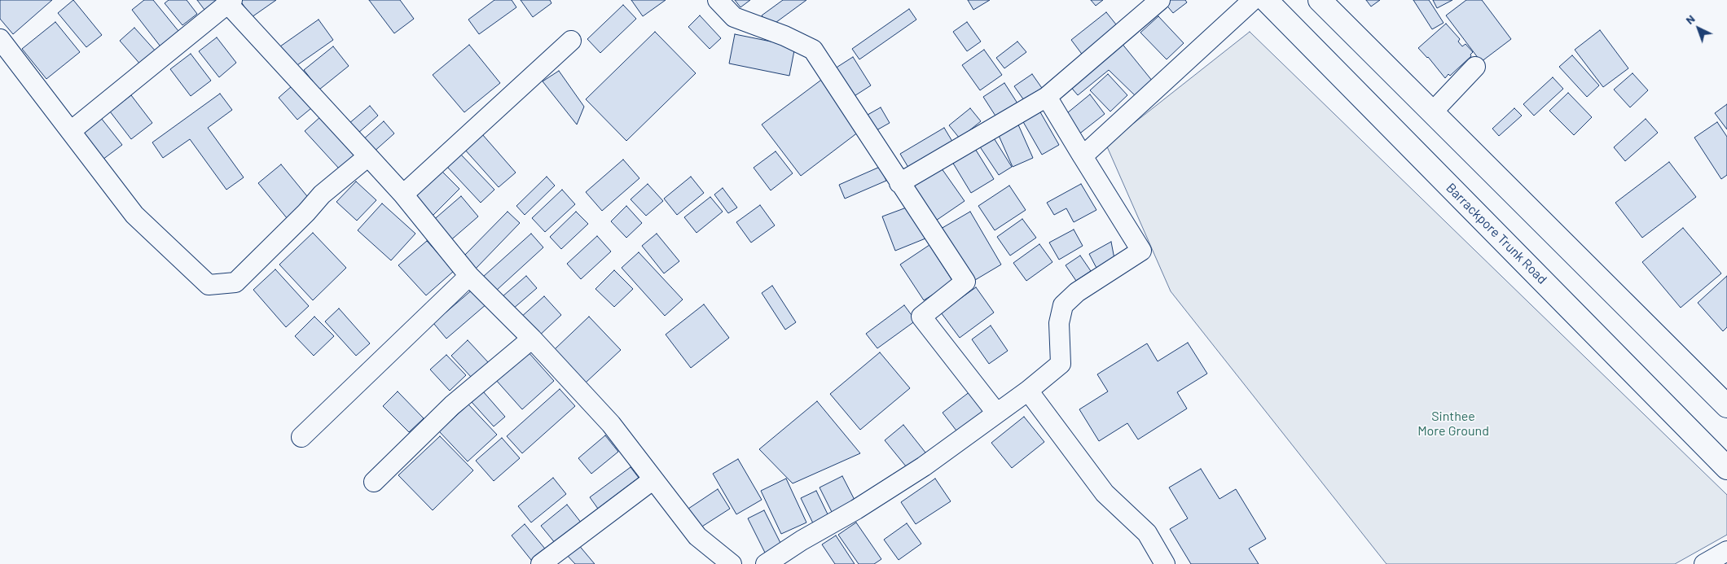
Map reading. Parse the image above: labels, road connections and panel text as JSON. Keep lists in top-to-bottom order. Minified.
{"streets":{"main road":["Barrackpore Trunk Road"]},"parks":["Sinthee More Ground"],"north":"top left"}
